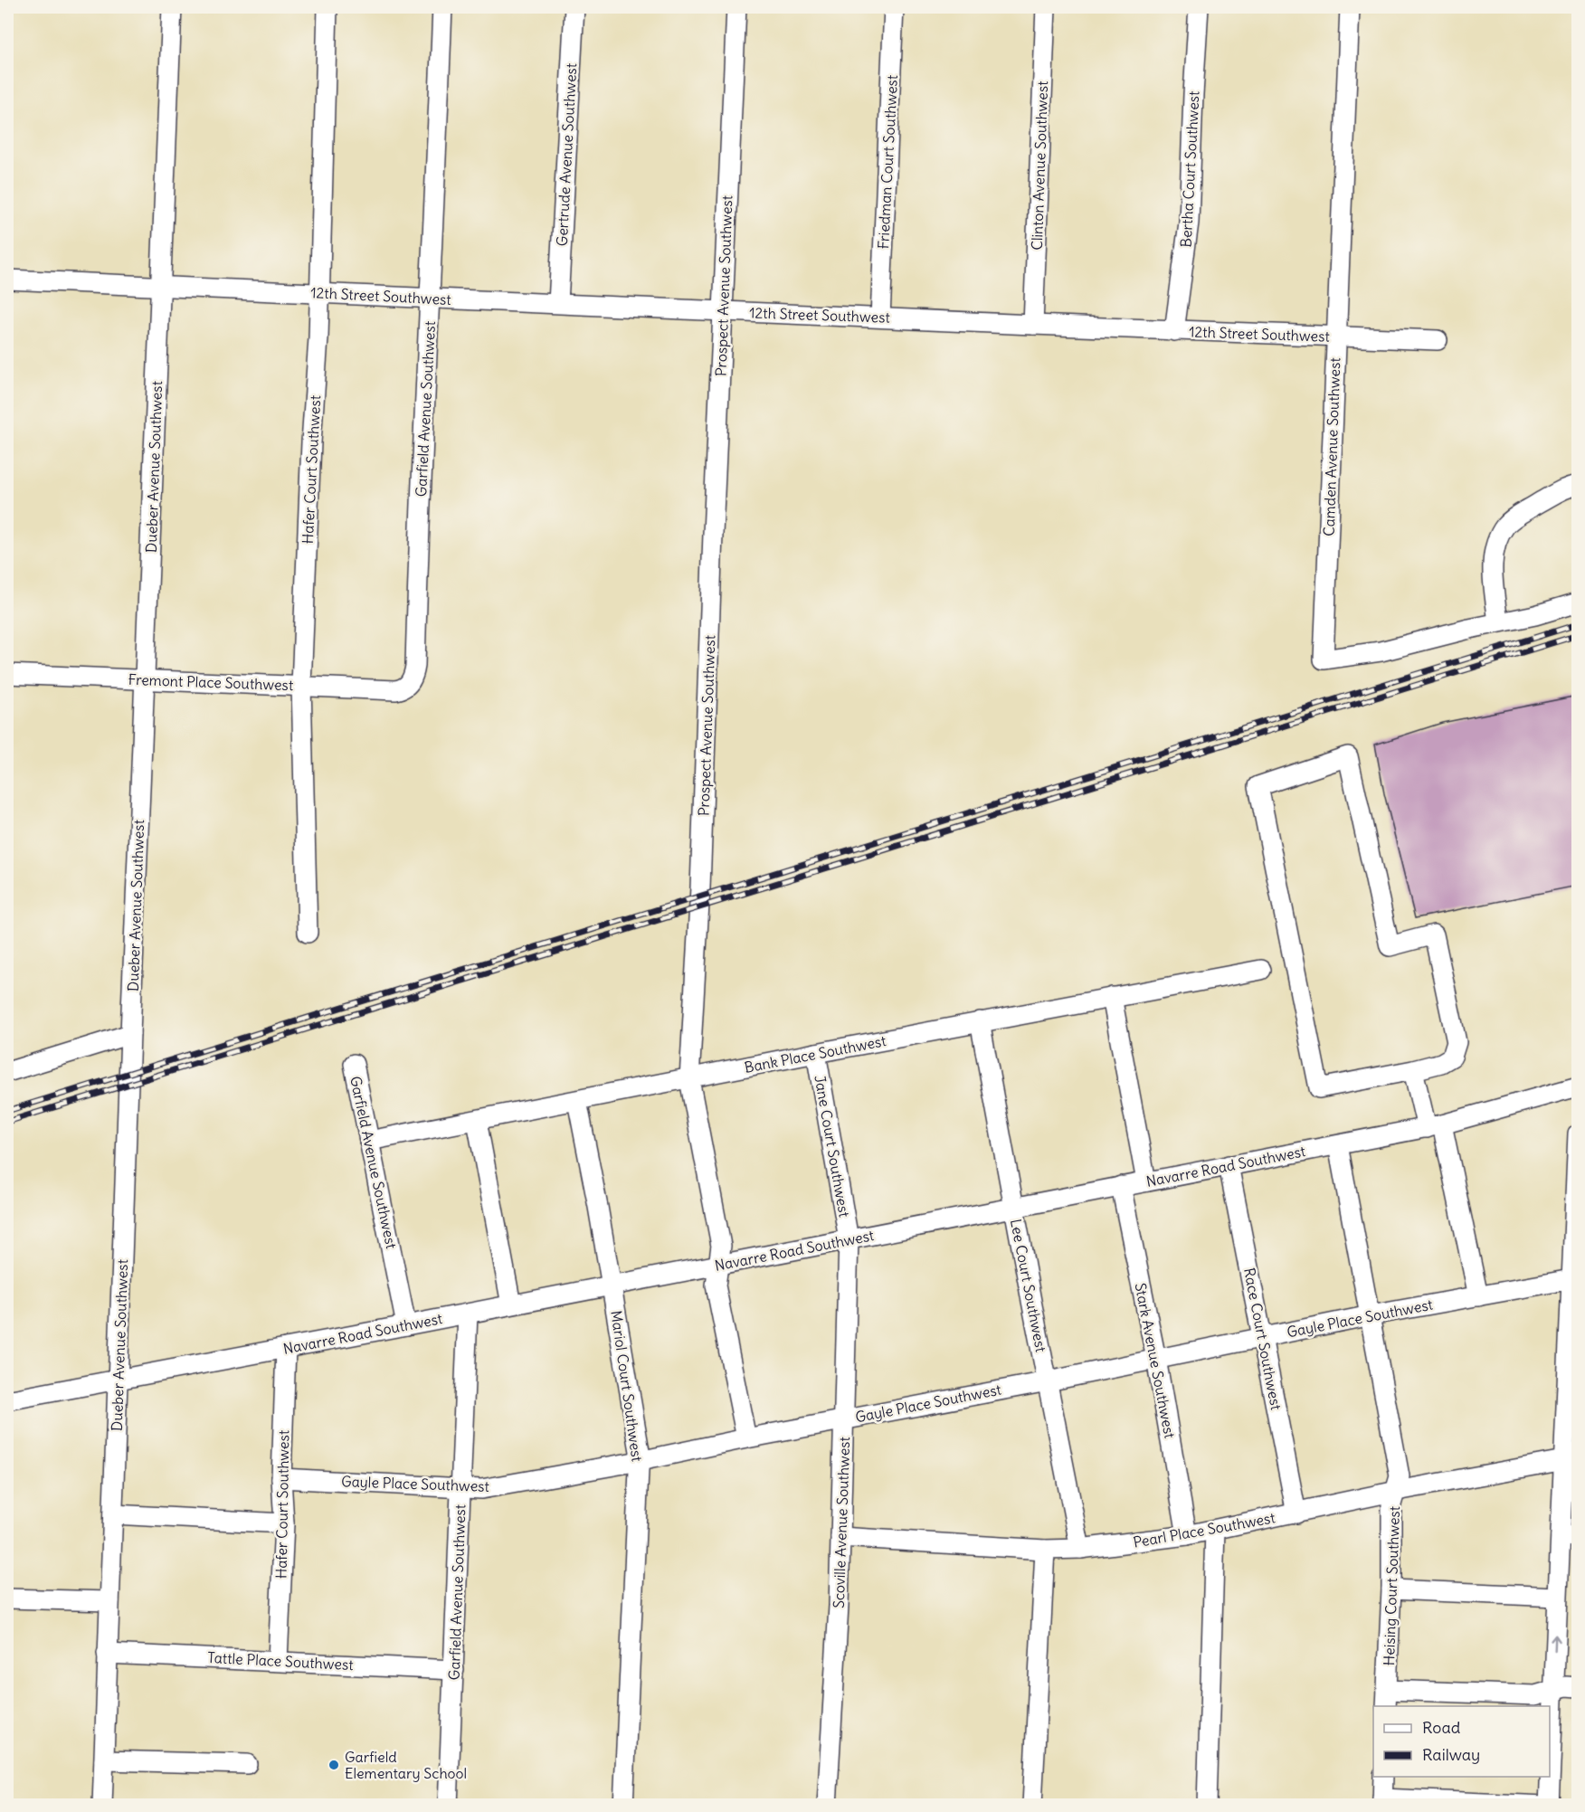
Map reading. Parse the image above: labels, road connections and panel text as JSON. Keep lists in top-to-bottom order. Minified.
{"streets":{"street":["Gertrude Avenue Southwest","Friedman Court Southwest","Clinton Avenue Southwest","Bertha Court Southwest","Prospect Avenue Southwest","12th Street Southwest","Garfield Avenue Southwest","Camden Avenue Southwest","Dueber Avenue Southwest","Hafer Court Southwest","Fremont Place Southwest","Bank Place Southwest","Jane Court Southwest","Navarre Road Southwest","Lee Court Southwest","Gayle Place Southwest","Race Court Southwest","Stark Avenue Southwest","Mariol Court Southwest","Scoville Avenue Southwest","Pearl Place Southwest","Heising Court Southwest","Tattle Place Southwest"]},"crossings":[["Gertrude Avenue Southwest","12th Street Southwest"],["Friedman Court Southwest","12th Street Southwest"],["Clinton Avenue Southwest","12th Street Southwest"],["Bertha Court Southwest","12th Street Southwest"],["Prospect Avenue Southwest","12th Street Southwest"],["Prospect Avenue Southwest","Bank Place Southwest"],["Prospect Avenue Southwest","Navarre Road Southwest"],["Prospect Avenue Southwest","Gayle Place Southwest"],["12th Street Southwest","Garfield Avenue Southwest"],["12th Street Southwest","Camden Avenue Southwest"],["12th Street Southwest","Dueber Avenue Southwest"],["12th Street Southwest","Hafer Court Southwest"],["Garfield Avenue Southwest","Fremont Place Southwest"],["Garfield Avenue Southwest","Bank Place Southwest"],["Garfield Avenue Southwest","Navarre Road Southwest"],["Garfield Avenue Southwest","Gayle Place Southwest"],["Garfield Avenue Southwest","Tattle Place Southwest"],["Dueber Avenue Southwest","Fremont Place Southwest"],["Dueber Avenue Southwest","Navarre Road Southwest"],["Dueber Avenue Southwest","Tattle Place Southwest"],["Hafer Court Southwest","Fremont Place Southwest"],["Hafer Court Southwest","Navarre Road Southwest"],["Hafer Court Southwest","Gayle Place Southwest"],["Hafer Court Southwest","Tattle Place Southwest"],["Bank Place Southwest","Jane Court Southwest"],["Bank Place Southwest","Lee Court Southwest"],["Bank Place Southwest","Mariol Court Southwest"],["Jane Court Southwest","Navarre Road Southwest"],["Jane Court Southwest","Scoville Avenue Southwest"],["Navarre Road Southwest","Lee Court Southwest"],["Navarre Road Southwest","Race Court Southwest"],["Navarre Road Southwest","Stark Avenue Southwest"],["Navarre Road Southwest","Mariol Court Southwest"],["Navarre Road Southwest","Scoville Avenue Southwest"],["Navarre Road Southwest","Heising Court Southwest"],["Lee Court Southwest","Gayle Place Southwest"],["Lee Court Southwest","Pearl Place Southwest"],["Gayle Place Southwest","Race Court Southwest"],["Gayle Place Southwest","Stark Avenue Southwest"],["Gayle Place Southwest","Mariol Court Southwest"],["Gayle Place Southwest","Scoville Avenue Southwest"],["Gayle Place Southwest","Heising Court Southwest"],["Race Court Southwest","Pearl Place Southwest"],["Stark Avenue Southwest","Pearl Place Southwest"],["Scoville Avenue Southwest","Pearl Place Southwest"],["Pearl Place Southwest","Heising Court Southwest"]],"places":["Garfield Elementary School"],"legend":["Road","Railway"]}
